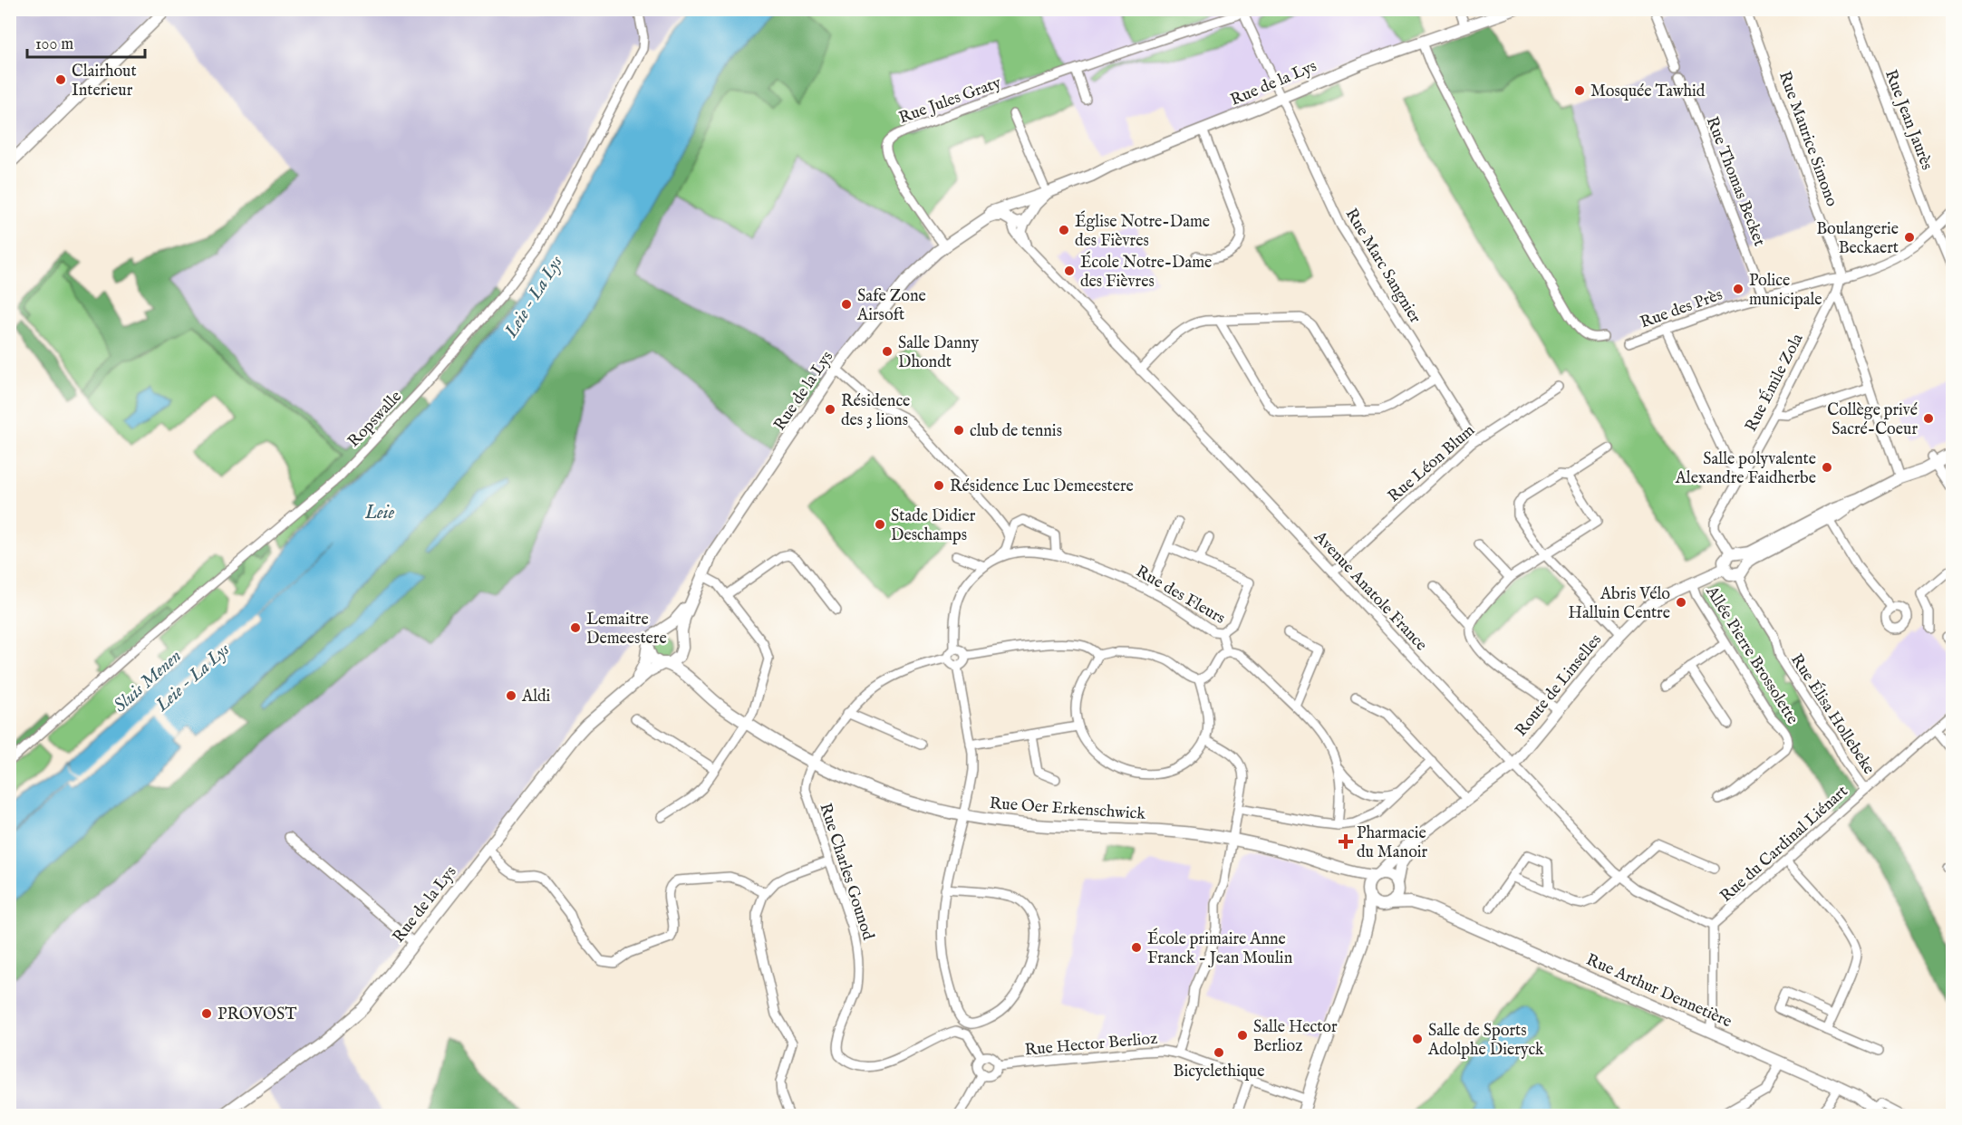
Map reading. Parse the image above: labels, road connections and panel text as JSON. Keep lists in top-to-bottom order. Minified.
{"streets":{"street":["Rue de la Lys","Rue Jules Graty","Rue Jean Jaurès","Rue Maurice Simono","Rue Thomas Becket","Rue Marc Sangnier","Rue des Près","Rue Émile Zola","Ropswalle","Rue Léon Blum","Avenue Anatole France","Rue des Fleurs","Allée Pierre Brossolette","Route de Linselles","Rue Élisa Hollebeke","Rue Oer Erkenschwick","Rue du Cardinal Liénart","Rue Charles Gounod","Rue Arthur Dennetière","Rue Hector Berlioz"]},"crossings":[["Rue de la Lys","Rue Jules Graty"],["Rue de la Lys","Rue Marc Sangnier"],["Rue de la Lys","Avenue Anatole France"],["Rue de la Lys","Rue Oer Erkenschwick"],["Rue Maurice Simono","Rue des Près"],["Rue Maurice Simono","Rue Émile Zola"],["Rue Thomas Becket","Rue des Près"],["Rue Marc Sangnier","Rue Léon Blum"],["Rue des Près","Rue Émile Zola"],["Rue Émile Zola","Route de Linselles"],["Rue Émile Zola","Rue Élisa Hollebeke"],["Rue Léon Blum","Avenue Anatole France"],["Avenue Anatole France","Route de Linselles"],["Avenue Anatole France","Rue du Cardinal Liénart"],["Rue des Fleurs","Rue Charles Gounod"],["Allée Pierre Brossolette","Route de Linselles"],["Route de Linselles","Rue Élisa Hollebeke"],["Route de Linselles","Rue Oer Erkenschwick"],["Route de Linselles","Rue Arthur Dennetière"],["Rue Élisa Hollebeke","Rue du Cardinal Liénart"],["Rue Oer Erkenschwick","Rue Charles Gounod"],["Rue Oer Erkenschwick","Rue Arthur Dennetière"],["Rue Charles Gounod","Rue Hector Berlioz"]],"water":["Leie - La Lys","Leie","Sluis Menen"],"places":{"other":["Clairhout Interieur","Mosquée Tawhid","Église Notre-Dame des Fièvres","Boulangerie Beckaert","École Notre-Dame des Fièvres","Police municipale","Safe Zone Airsoft","Salle Danny Dhondt","Résidence des 3 lions","Collège privé Sacré-Coeur","club de tennis","Salle polyvalente Alexandre Faidherbe","Résidence Luc Demeestere","Stade Didier Deschamps","Abris Vélo Halluin Centre","Lemaitre Demeestere","Aldi","École primaire Anne Franck - Jean Moulin","PROVOST","Salle Hector Berlioz","Salle de Sports Adolphe Dieryck","Bicyclethique"],"health":["Pharmacie du Manoir"]},"scale_bar":"100 m"}
